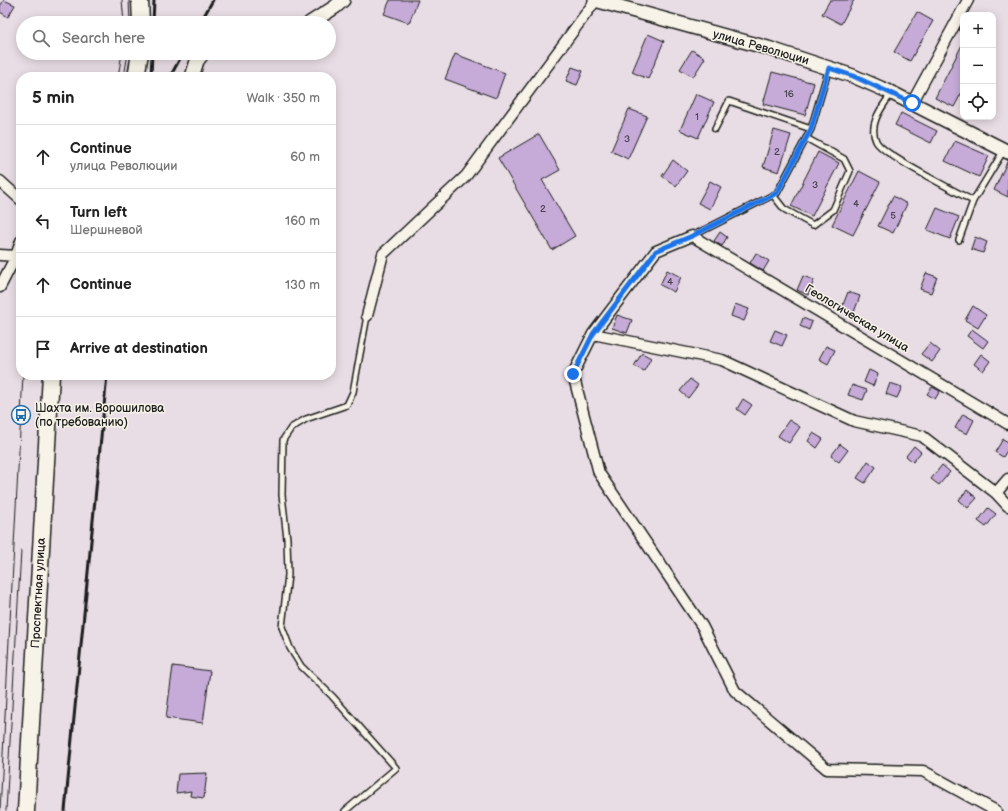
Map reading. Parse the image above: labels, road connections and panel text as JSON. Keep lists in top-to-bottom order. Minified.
{"streets":{"main road":["Проспектная улица"],"street":["улица Революции","Геологическая улица"]},"places":{"bus stop":["Шахта им. Ворошилова (по требованию)"]},"house_numbers":["16","1","3","2","3","4","2","5","4"],"page":{"map_buttons":["+","−"],"search":"Search here","heading":["5 min","Walk · 350 m"],"list":[["Continue","улица Революции","60 m"],["Turn left","Шершневой","160 m"],["Continue","130 m"],"Arrive at destination"]}}
